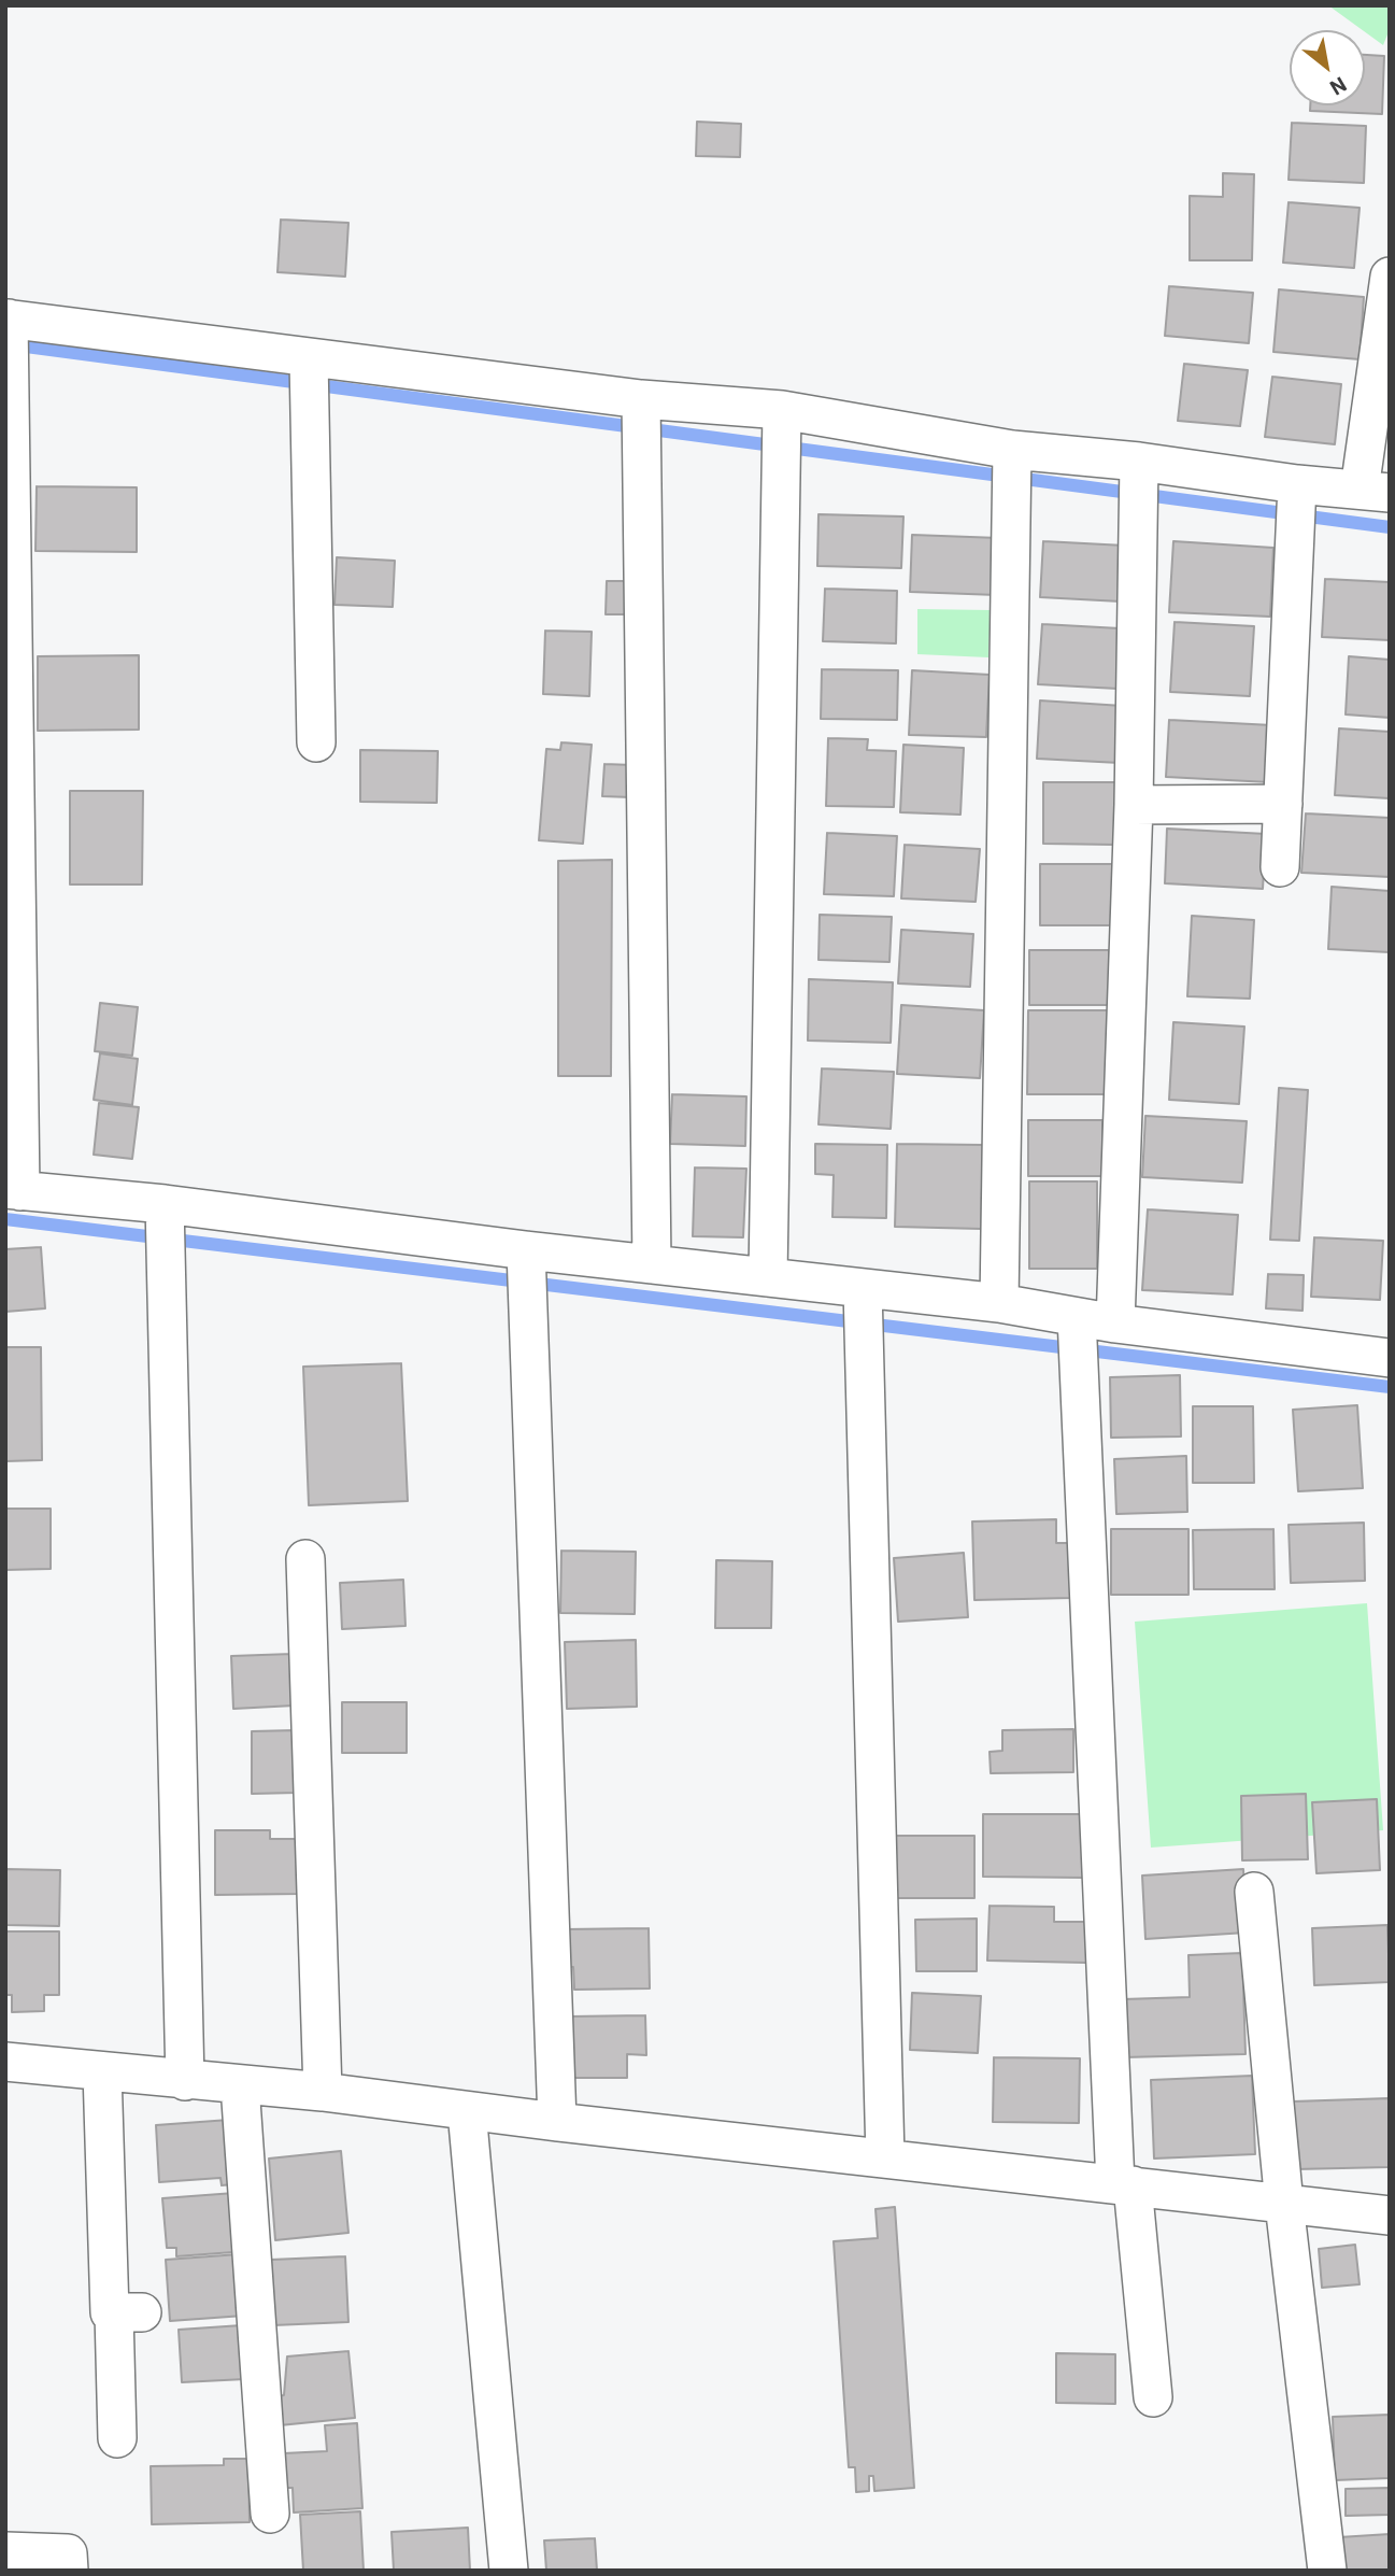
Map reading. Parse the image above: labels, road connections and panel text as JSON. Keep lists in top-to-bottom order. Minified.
{"north":"bottom right"}
